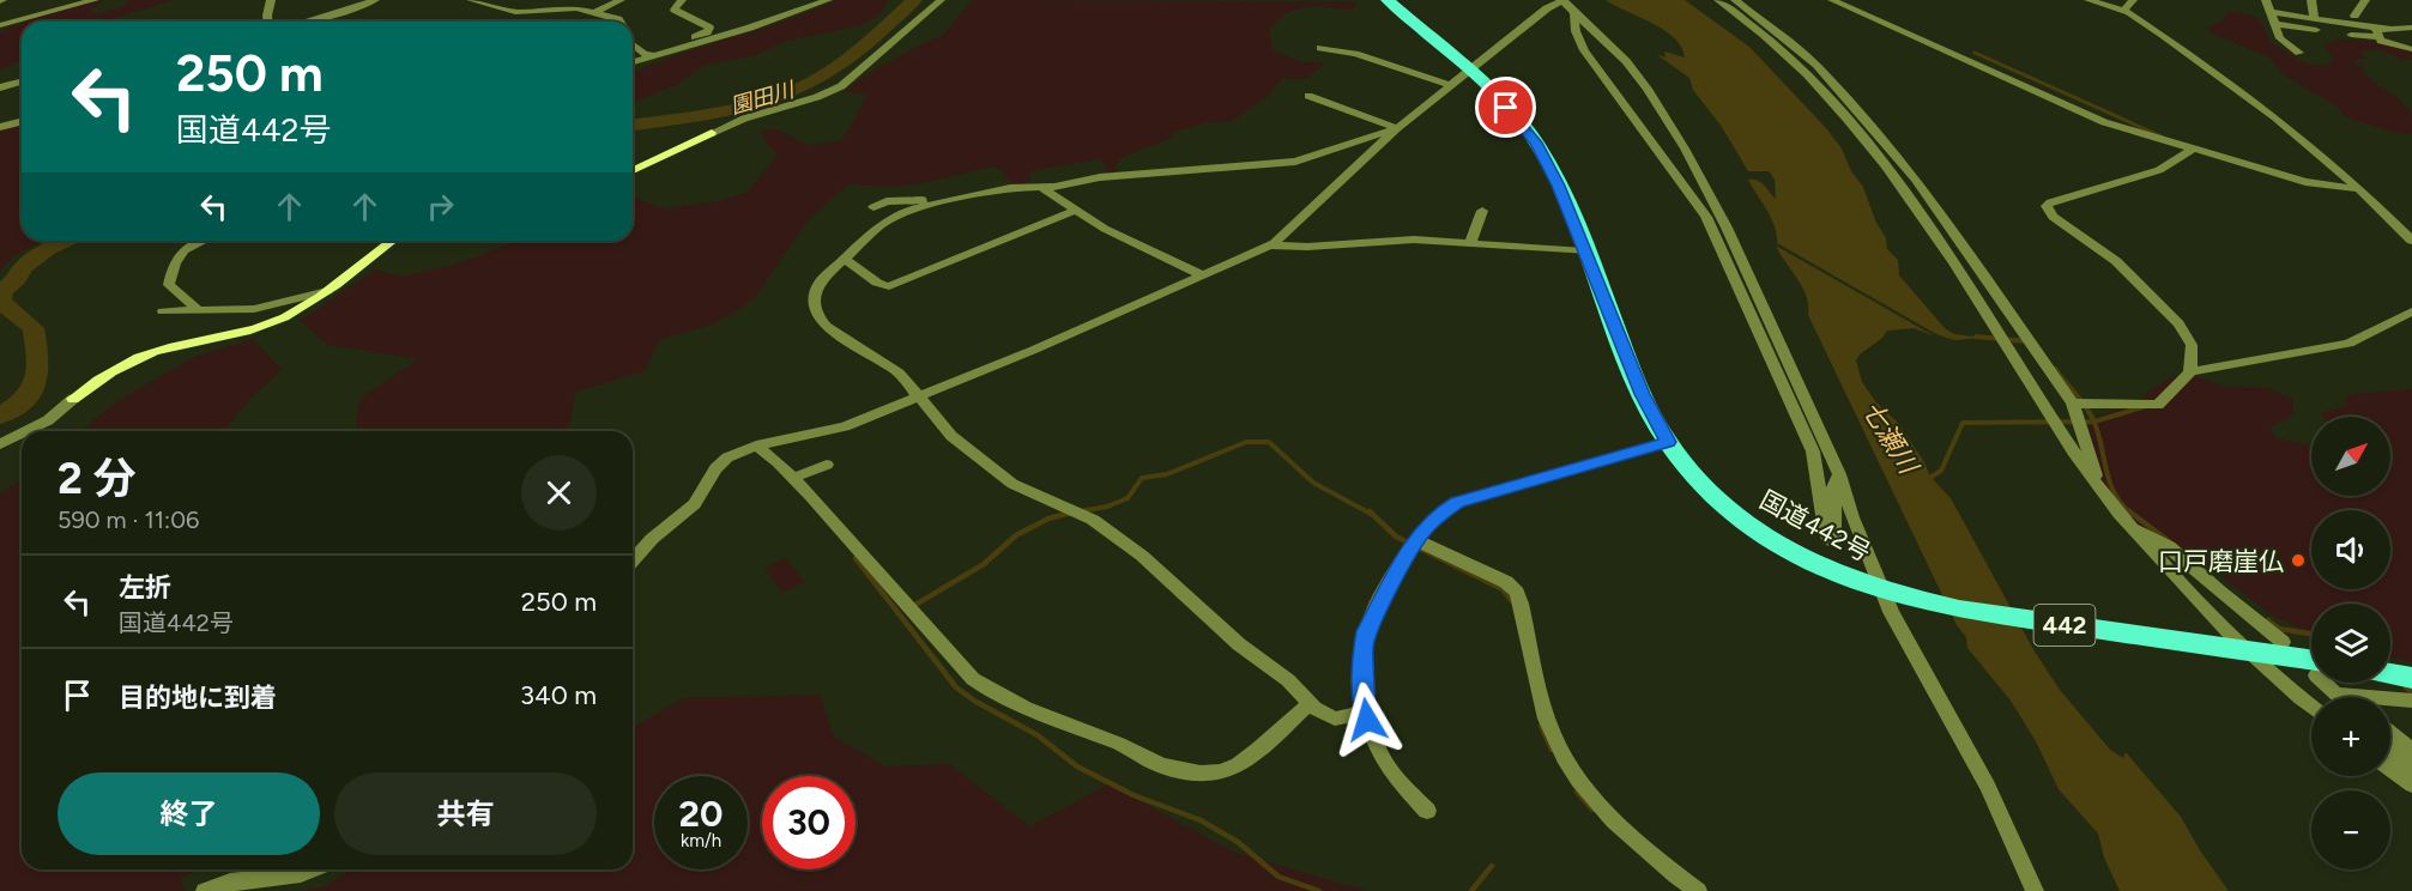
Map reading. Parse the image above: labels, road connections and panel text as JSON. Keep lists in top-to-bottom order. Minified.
{"streets":{"highway":["国道442号","442"]},"water":["園田川","七瀬川"],"places":["口戸磨崖仏"],"north":"top right","page":{"turn":["250 m","国道442号"],"map_buttons":["+","−"],"heading":["2 分","590 m · 11:06"],"list":[{"name":"左折","note":"国道442号","value":"250 m"},{"name":"目的地に到着","value":"340 m"}],"buttons":["終了","共有"],"speed":"20 km/h","limit":"30"}}
